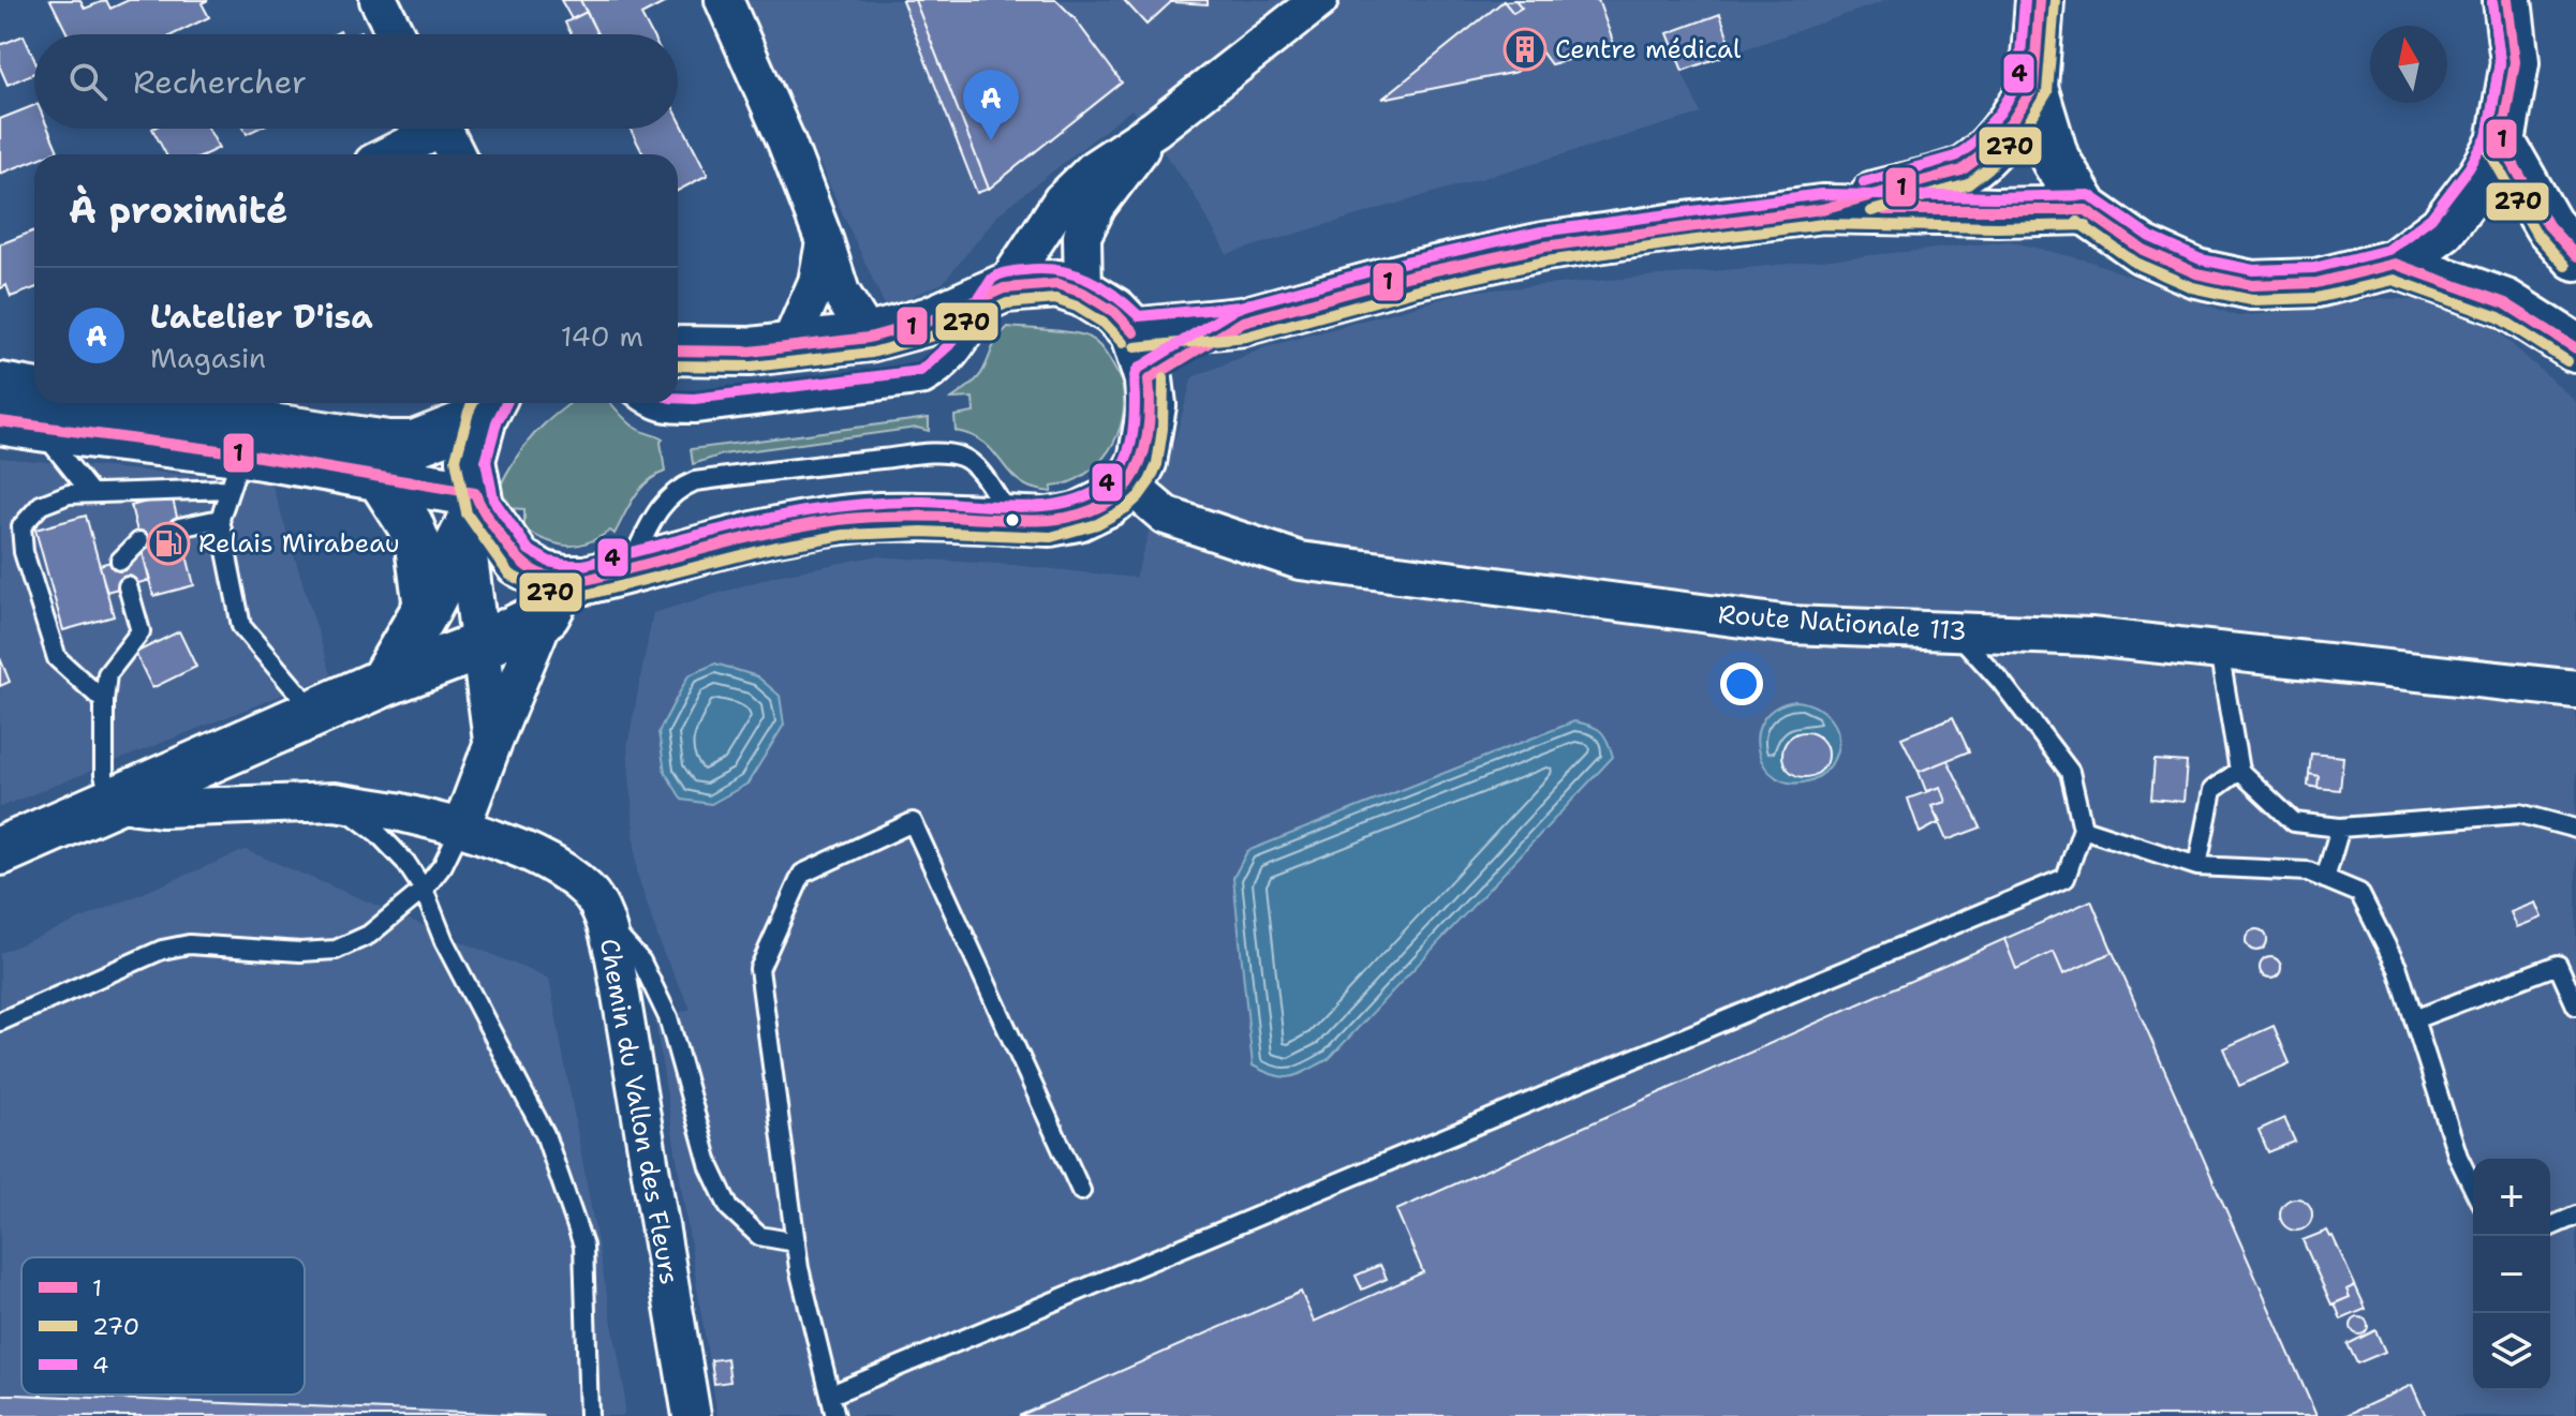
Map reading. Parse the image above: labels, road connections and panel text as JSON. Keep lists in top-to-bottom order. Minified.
{"streets":{"street":["Route Nationale 113","Chemin du Vallon des Fleurs"]},"places":{"building":["Centre médical"],"fuel station":["Relais Mirabeau"]},"lines":["transit line 1","transit line 4","transit line 270"],"legend":["1","270","4"],"north":"top","page":{"search":"Rechercher","pins":"A","heading":"À proximité","list":[{"mark":"A","name":"L'atelier D'isa","note":"Magasin","value":"140 m"}],"map_buttons":["+","−"]}}
